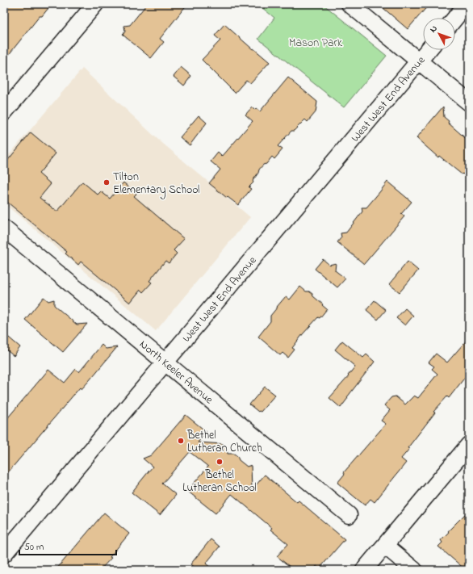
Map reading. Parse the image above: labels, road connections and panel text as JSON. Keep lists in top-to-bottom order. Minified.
{"streets":{"street":["West West End Avenue","North Keeler Avenue"]},"crossings":[["West West End Avenue","North Keeler Avenue"]],"parks":["Mason Park"],"places":["Tilton Elementary School","Bethel Lutheran Church","Bethel Lutheran School"],"scale_bar":"50 m","north":"top left"}
